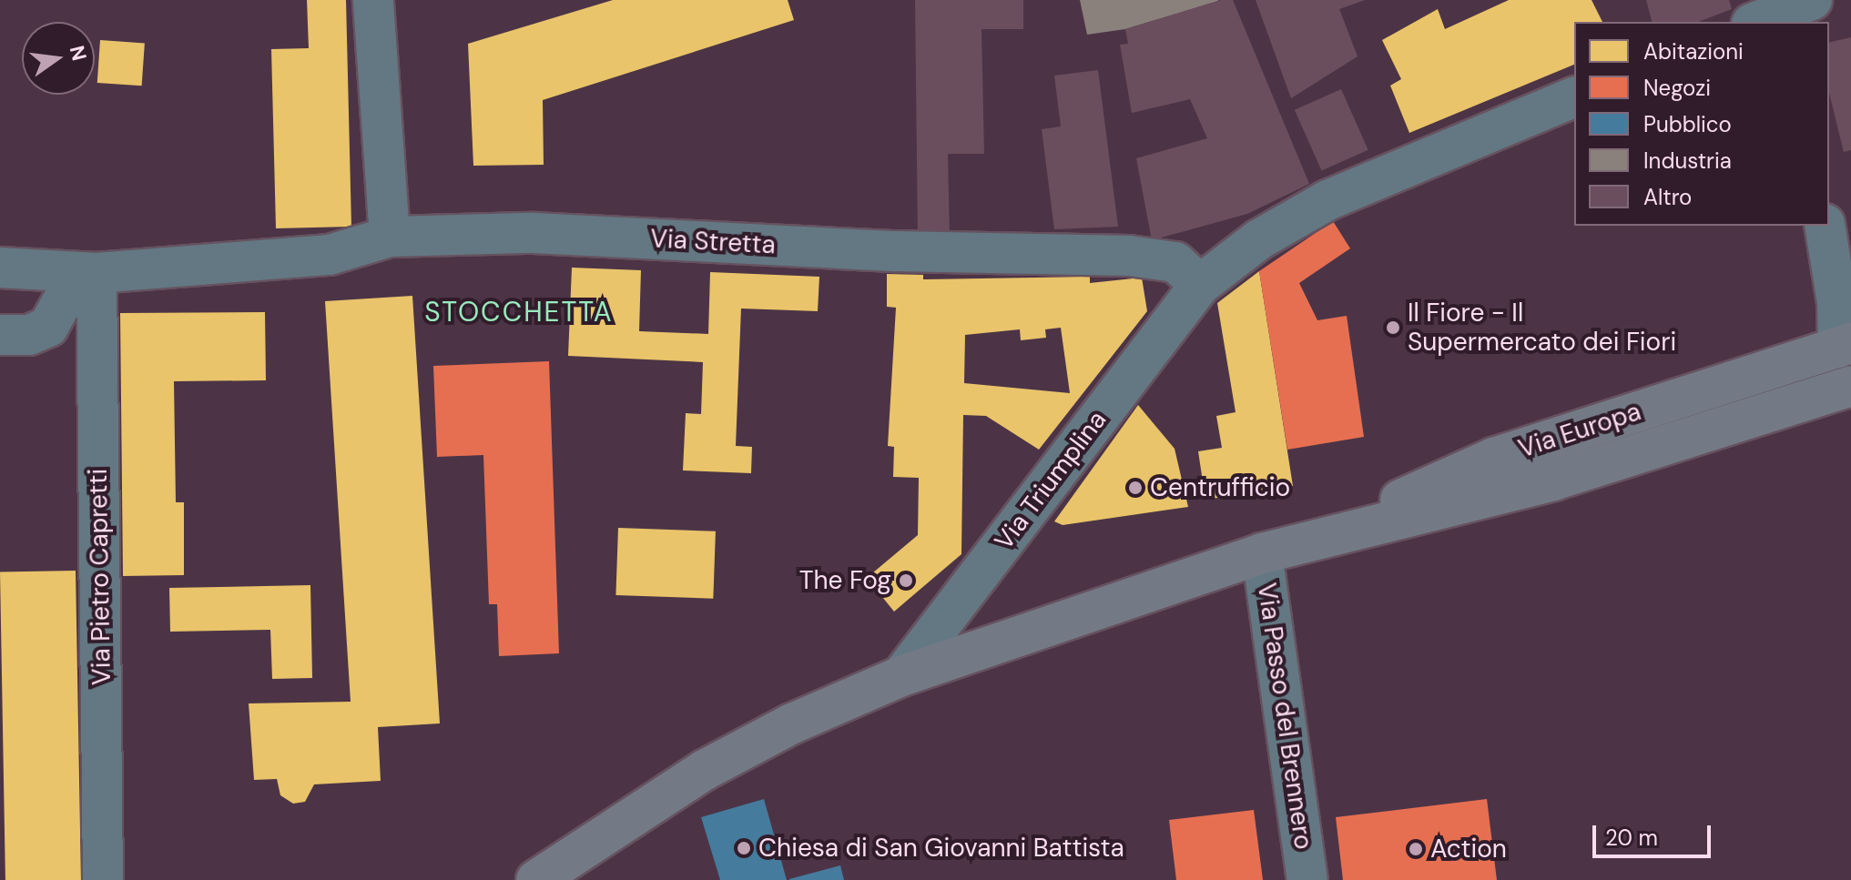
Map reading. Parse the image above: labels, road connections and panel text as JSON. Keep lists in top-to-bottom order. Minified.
{"streets":{"main road":["Via Europa","Via Triumplina"],"street":["Via Stretta","Via Pietro Capretti","Via Passo del Brennero"]},"crossings":[["Via Stretta","Via Triumplina"],["Via Stretta","Via Pietro Capretti"],["Via Europa","Via Triumplina"],["Via Europa","Via Passo del Brennero"],["Via Triumplina","Via Passo del Brennero"]],"districts":["STOCCHETTA"],"places":["Il Fiore - Il Supermercato dei Fiori","Centrufficio","The Fog","Chiesa di San Giovanni Battista","Action"],"legend":["Abitazioni","Negozi","Pubblico","Industria","Altro"],"scale_bar":"20 m","north":"right"}
